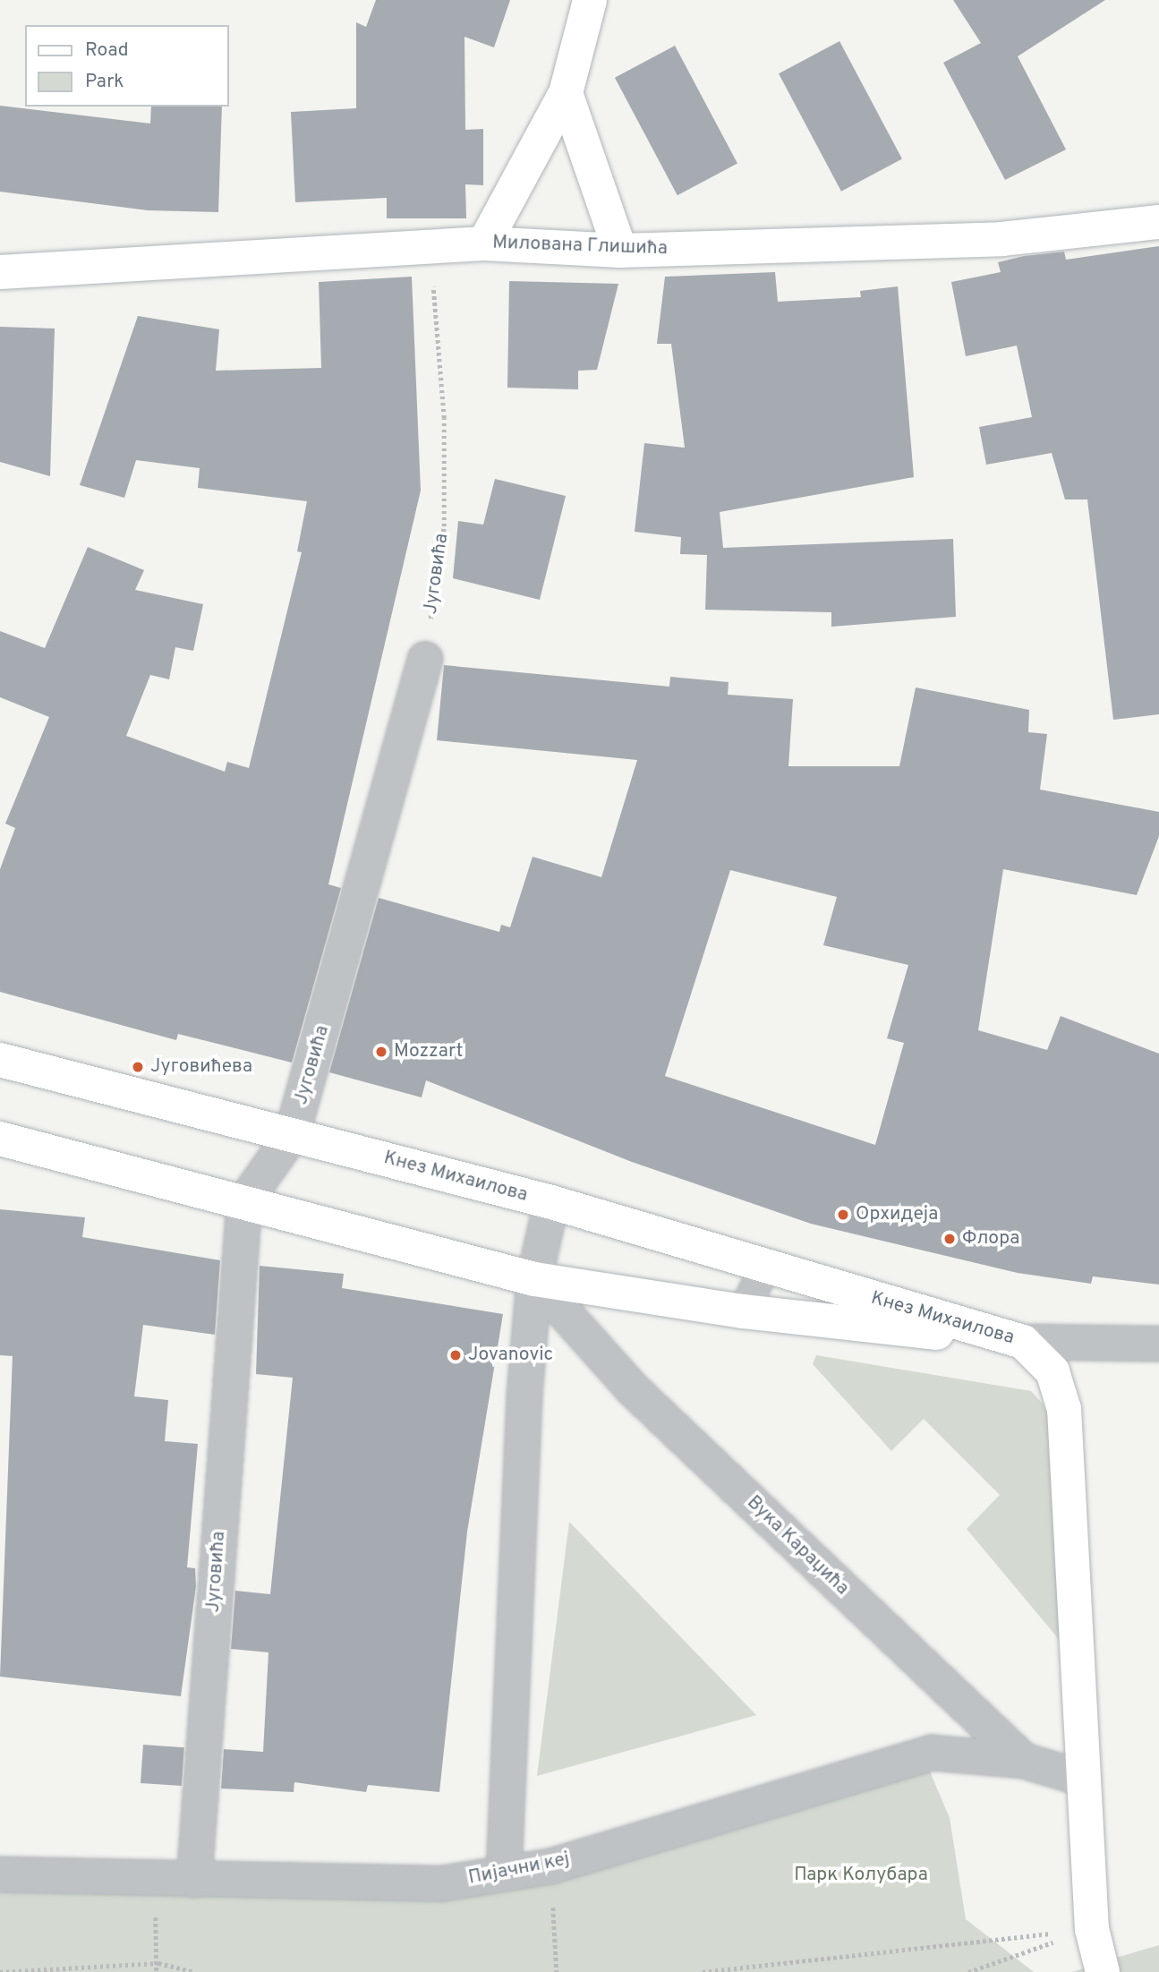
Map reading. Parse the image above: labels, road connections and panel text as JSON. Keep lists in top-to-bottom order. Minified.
{"streets":{"street":["Милована Глишића","Југовића","Кнез Михаилова","Вука Караџића","Пијачни кеј"]},"crossings":[["Милована Глишића","Југовића"],["Југовића","Кнез Михаилова"],["Југовића","Пијачни кеј"],["Кнез Михаилова","Вука Караџића"],["Вука Караџића","Пијачни кеј"]],"parks":["Парк Колубара"],"places":["Mozzart","Југовићева","Орхидеја","Флора","Jovanovic"],"legend":["Road","Park"]}
